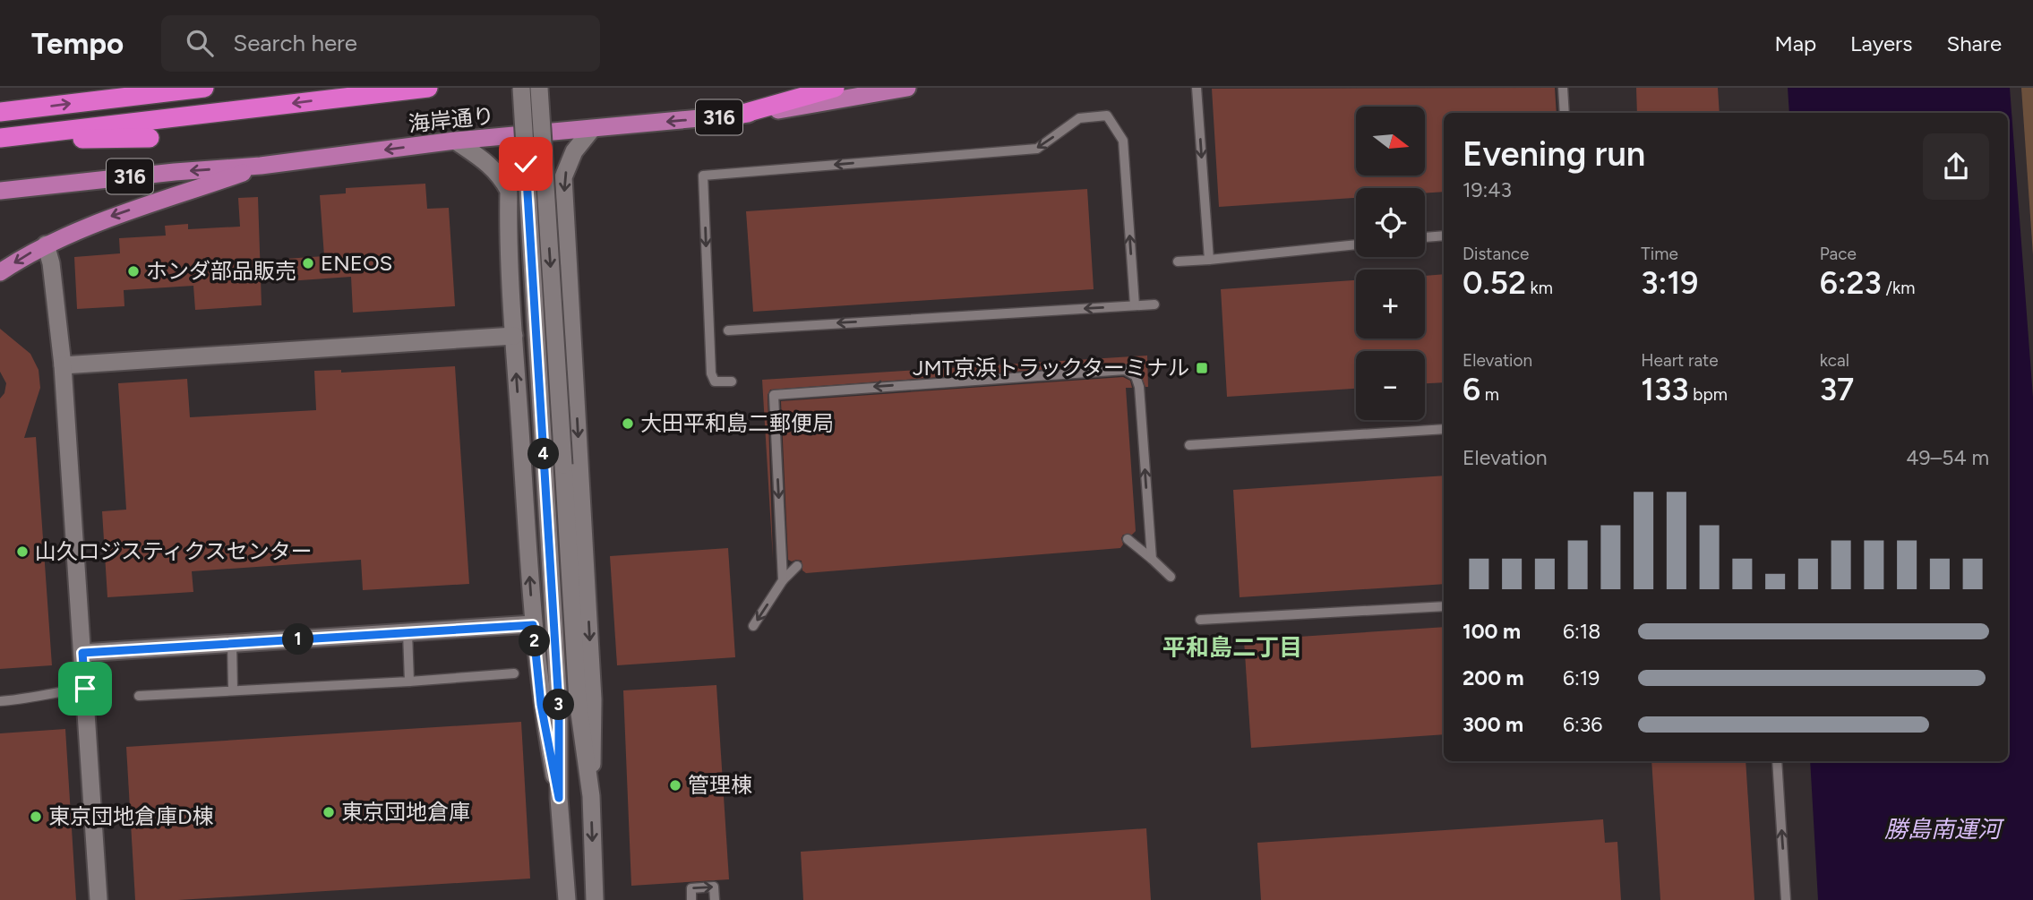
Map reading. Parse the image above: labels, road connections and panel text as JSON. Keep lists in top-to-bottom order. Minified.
{"streets":{"main road":["316","海岸通り"]},"districts":["平和島二丁目"],"water":["勝島南運河"],"places":{"other":["ENEOS","ホンダ部品販売","大田平和島二郵便局","山久ロジスティクスセンター","管理棟","東京団地倉庫","東京団地倉庫D棟"],"transit":["JMT京浜トラックターミナル"]},"north":"right","page":{"header":"Tempo","search":"Search here","nav":["Map","Layers","Share"],"map_buttons":["+","−"],"heading":["Evening run","19:43"],"stats":[["Distance","0.52 km"],["Time","3:19"],["Pace","6:23 /km"],["Elevation","6 m"],["Heart rate","133 bpm"],["kcal","37"]],"chart":["Elevation","49–54 m"],"pins":["4","1","2","3"],"list":[{"name":"100 m","note":"6:18"},{"name":"200 m","note":"6:19"},{"name":"300 m","note":"6:36"}]}}
